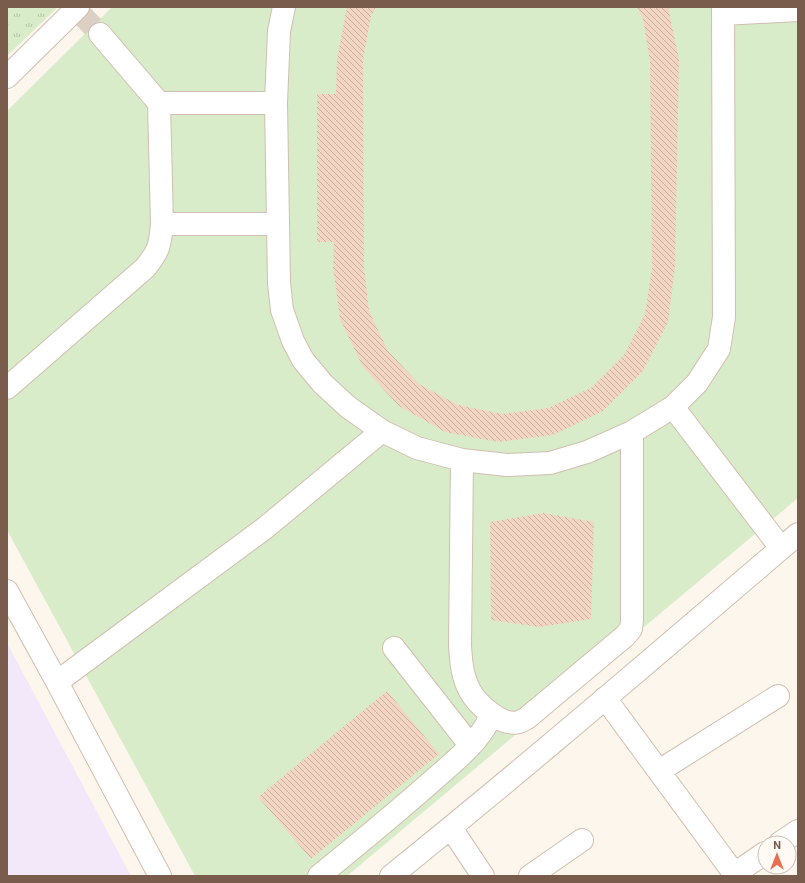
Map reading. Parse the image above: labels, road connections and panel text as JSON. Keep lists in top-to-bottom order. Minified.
{"north":"top"}
